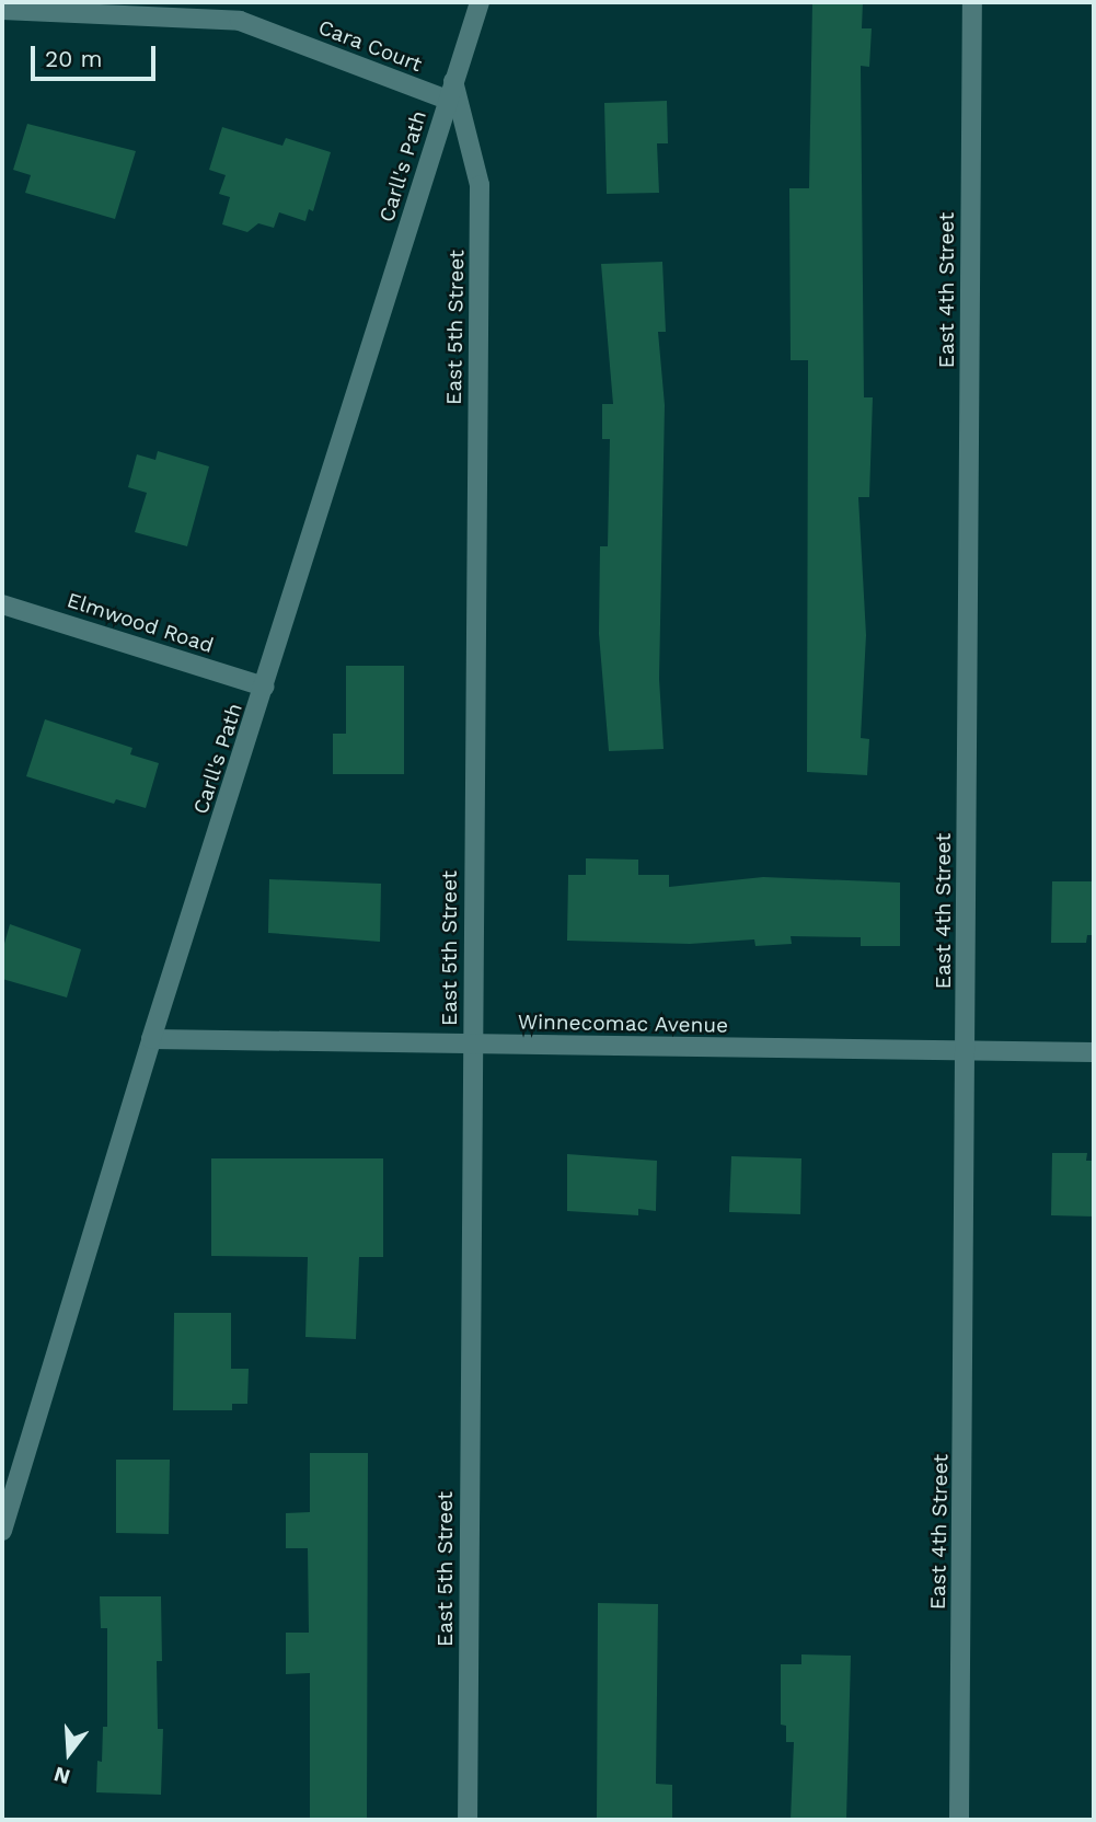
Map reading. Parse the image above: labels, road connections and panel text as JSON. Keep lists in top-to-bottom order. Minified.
{"streets":{"street":["Cara Court","Carll's Path","East 4th Street","East 5th Street","Elmwood Road","Winnecomac Avenue"]},"crossings":[["Cara Court","Carll's Path"],["Cara Court","East 5th Street"],["Carll's Path","East 5th Street"],["Carll's Path","Elmwood Road"],["Carll's Path","Winnecomac Avenue"],["East 4th Street","Winnecomac Avenue"],["East 5th Street","Winnecomac Avenue"]],"scale_bar":"20 m","north":"bottom"}
